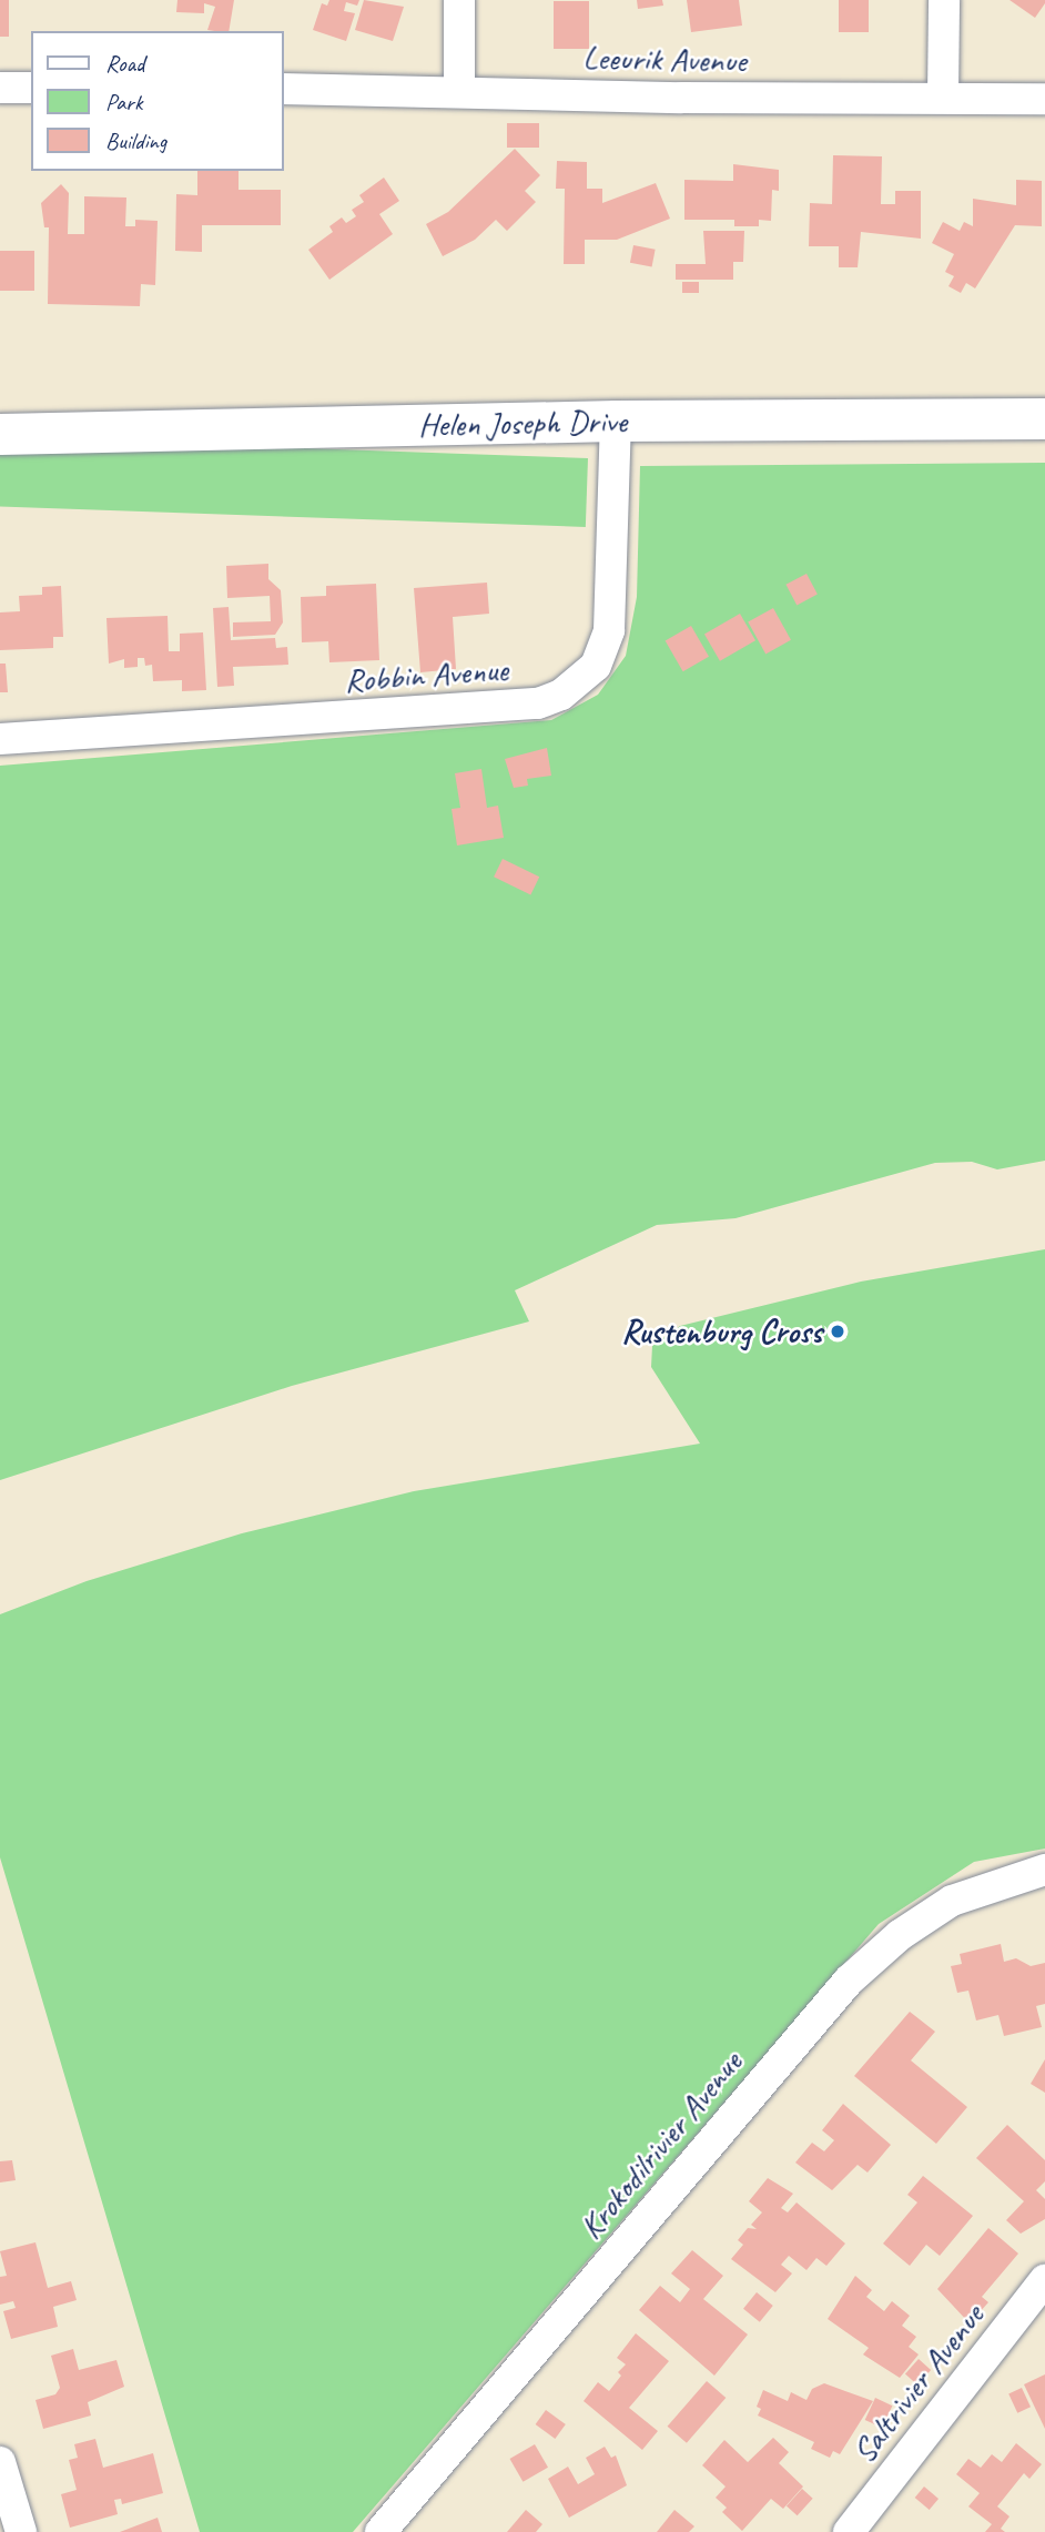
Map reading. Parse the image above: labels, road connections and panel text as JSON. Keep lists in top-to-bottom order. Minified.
{"streets":{"street":["Leeurik Avenue","Helen Joseph Drive","Robbin Avenue","Krokodilrivier Avenue","Saltrivier Avenue"]},"crossings":[["Helen Joseph Drive","Robbin Avenue"]],"places":["Rustenburg Cross"],"legend":["Road","Park","Building"]}
